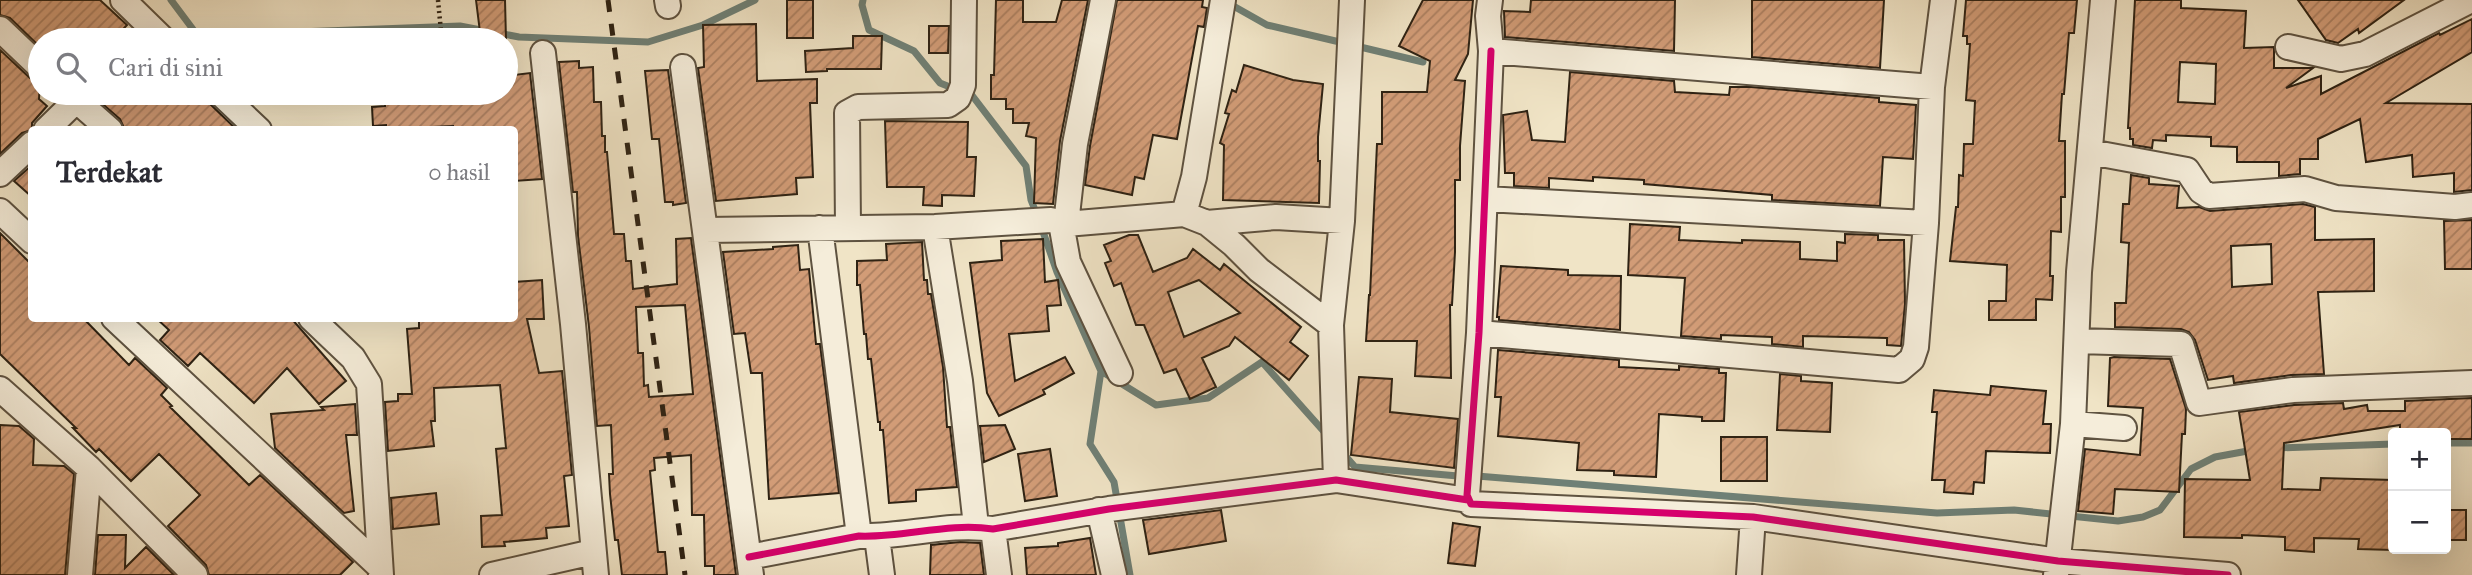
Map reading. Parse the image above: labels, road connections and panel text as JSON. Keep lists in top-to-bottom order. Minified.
{"page":{"search":"Cari di sini","heading":["Terdekat","0 hasil"],"map_buttons":["+","−"]}}
